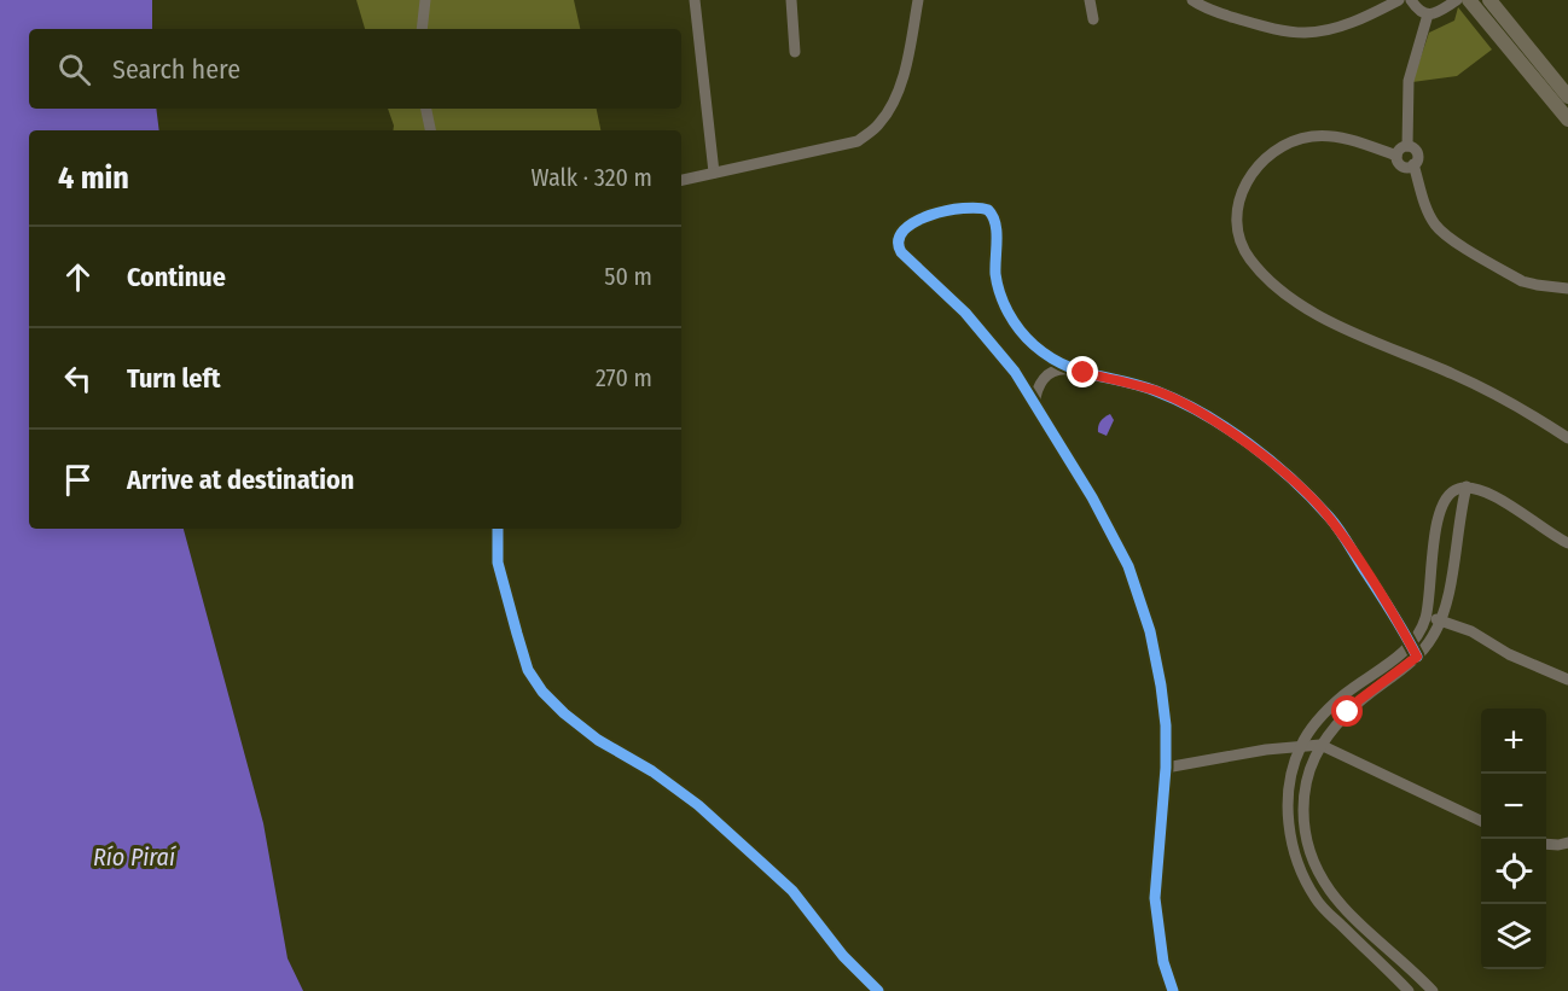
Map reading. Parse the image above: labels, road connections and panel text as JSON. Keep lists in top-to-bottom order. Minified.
{"water":["Río Piraí"],"page":{"search":"Search here","heading":["4 min","Walk · 320 m"],"list":[["Continue","50 m"],["Turn left","270 m"],"Arrive at destination"],"map_buttons":["+","−"]}}
